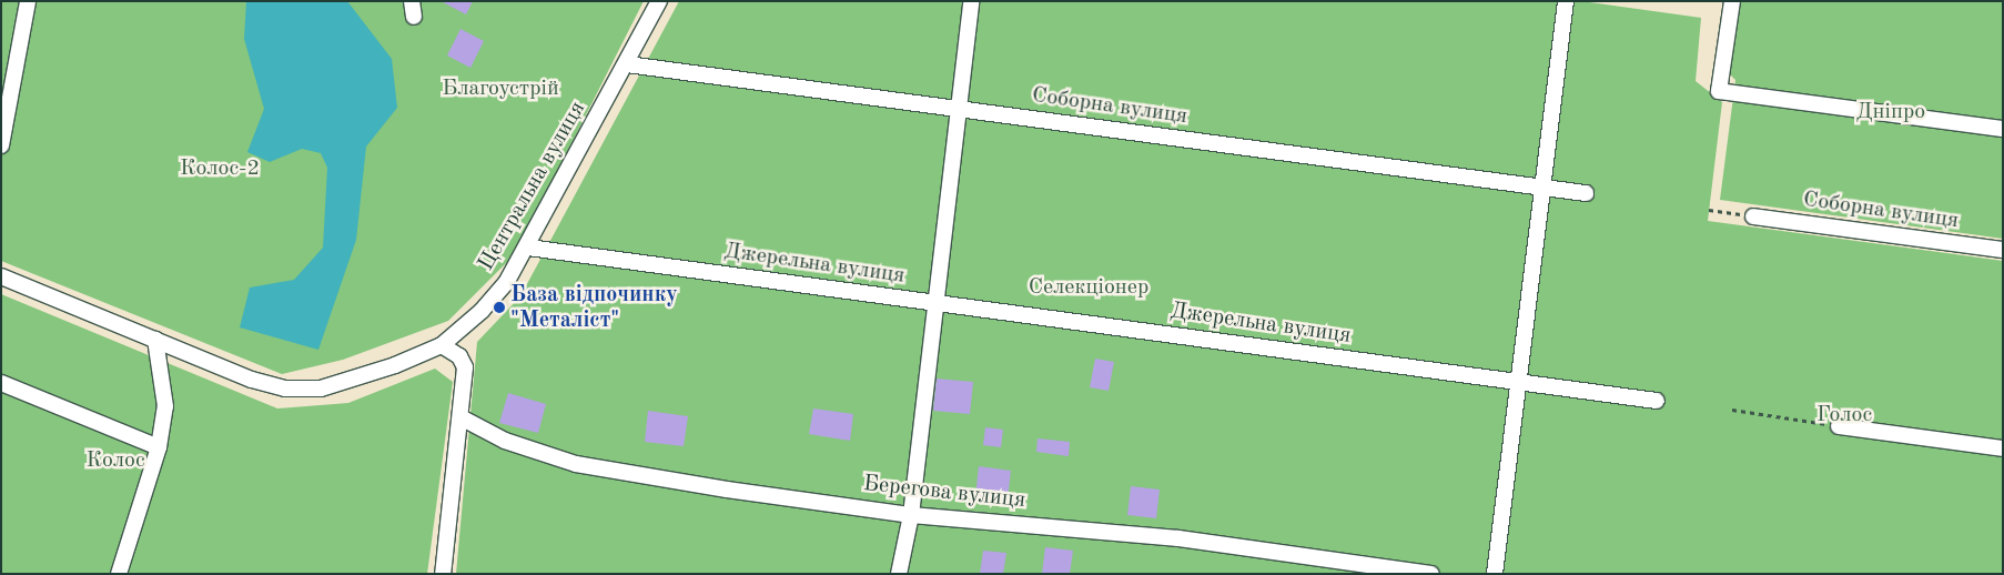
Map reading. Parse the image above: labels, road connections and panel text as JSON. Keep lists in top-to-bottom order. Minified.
{"streets":{"street":["Соборна вулиця","Центральна вулиця","Джерельна вулиця","Берегова вулиця"]},"crossings":[["Соборна вулиця","Центральна вулиця"],["Центральна вулиця","Джерельна вулиця"]],"parks":["Благоустрій","Дніпро","Колос-2","Селекціонер","Голос","Колос"],"places":["База відпочинку \"Металіст\""]}
